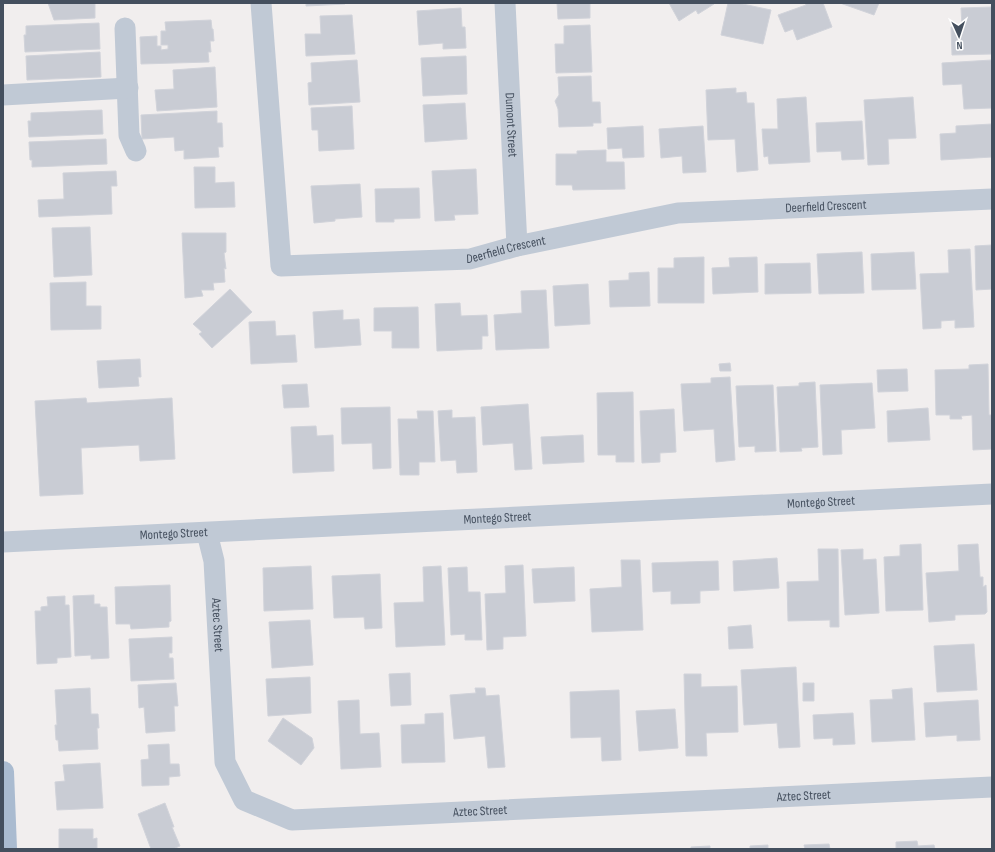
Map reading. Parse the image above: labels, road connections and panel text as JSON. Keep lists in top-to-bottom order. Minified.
{"streets":{"street":["Dumont Street","Deerfield Crescent","Montego Street","Aztec Street"]},"crossings":[["Dumont Street","Deerfield Crescent"],["Montego Street","Aztec Street"]],"north":"bottom"}
